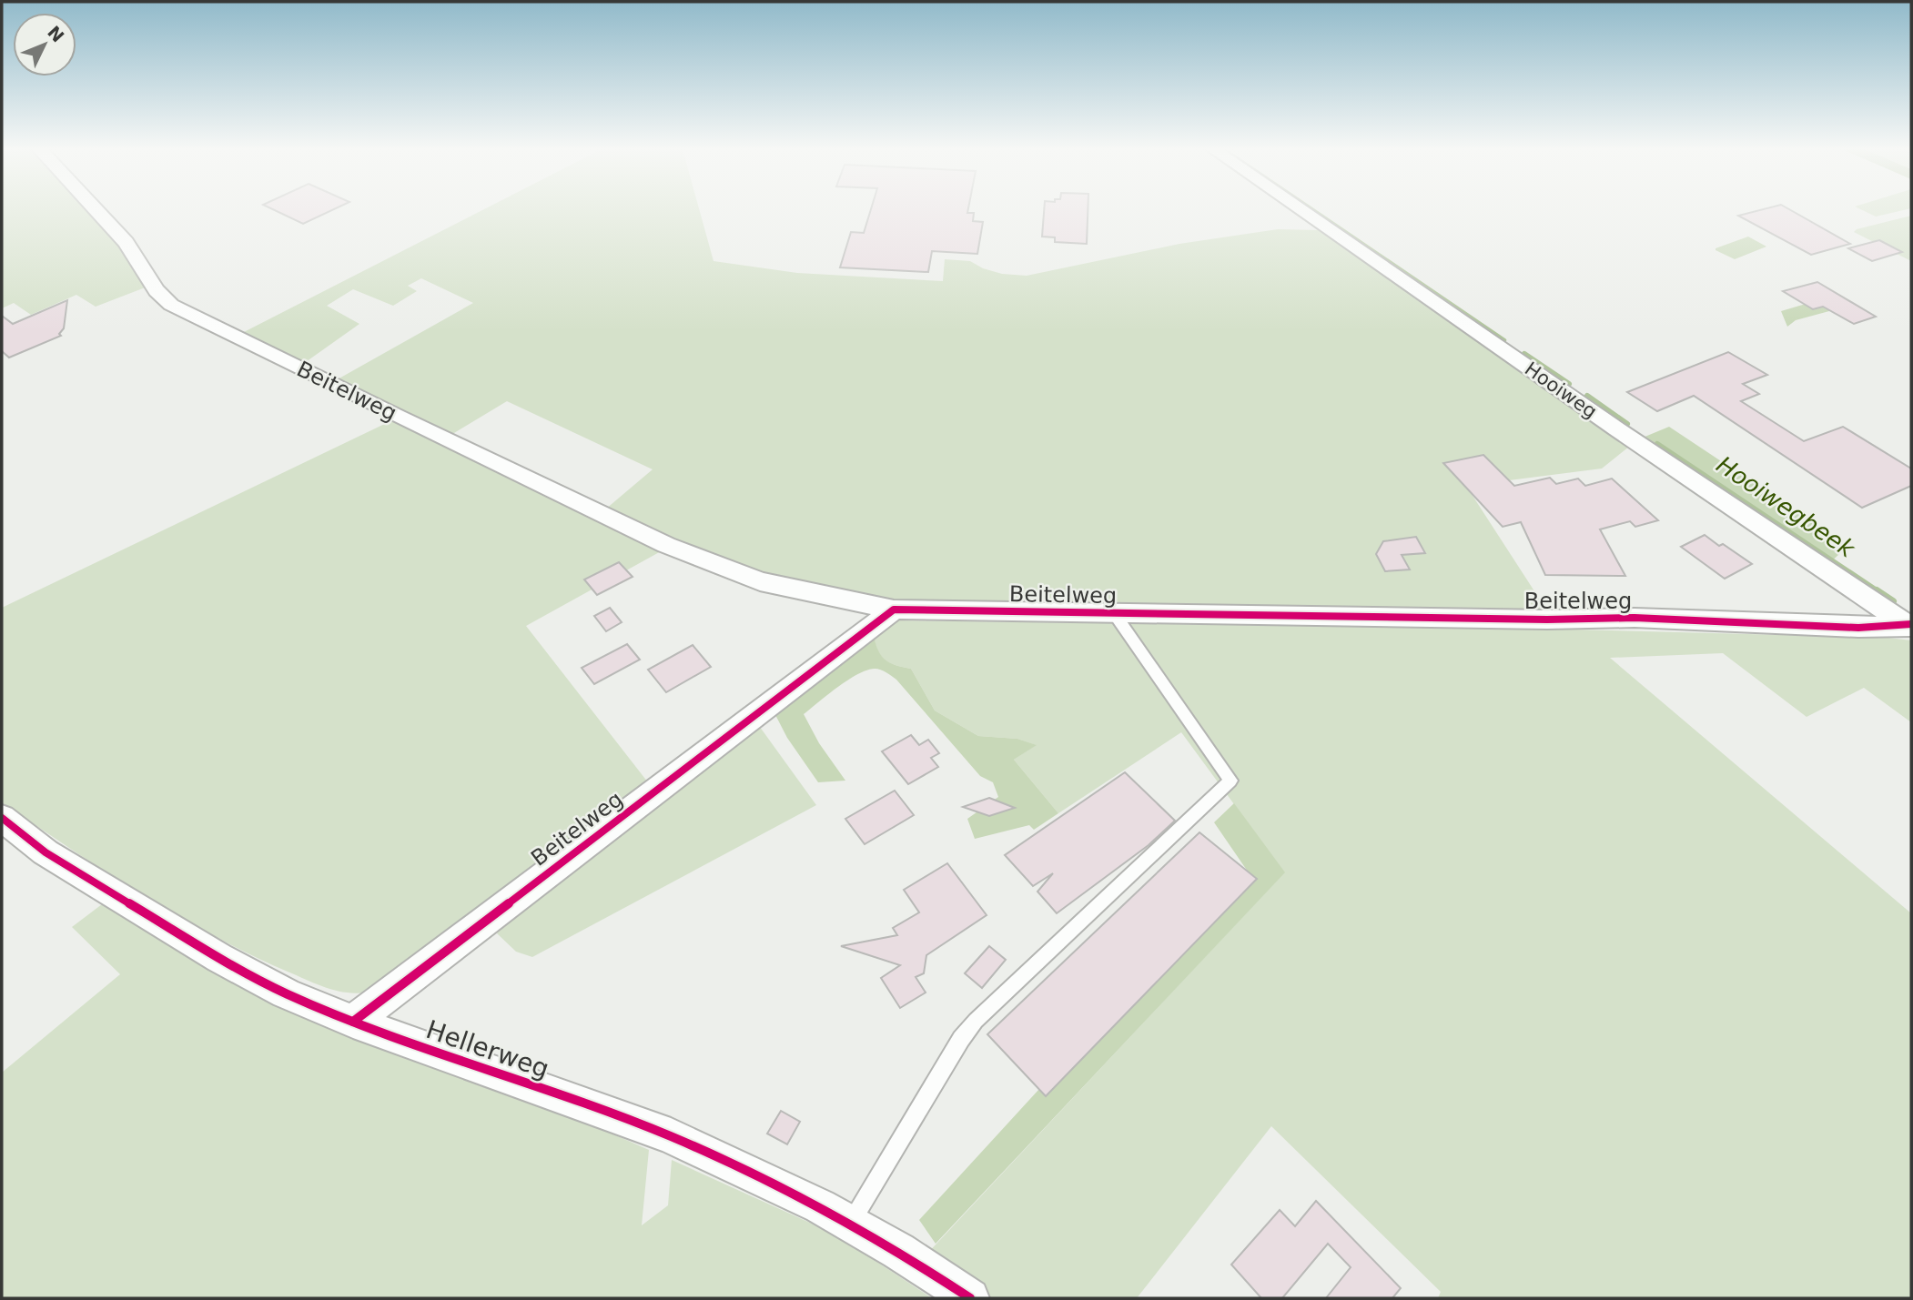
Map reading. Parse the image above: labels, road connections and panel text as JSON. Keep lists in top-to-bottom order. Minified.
{"streets":{"street":["Hooiweg","Beitelweg","Hellerweg"]},"crossings":[["Hooiweg","Beitelweg"],["Beitelweg","Hellerweg"]],"water":["Hooiwegbeek"],"north":"top right"}
